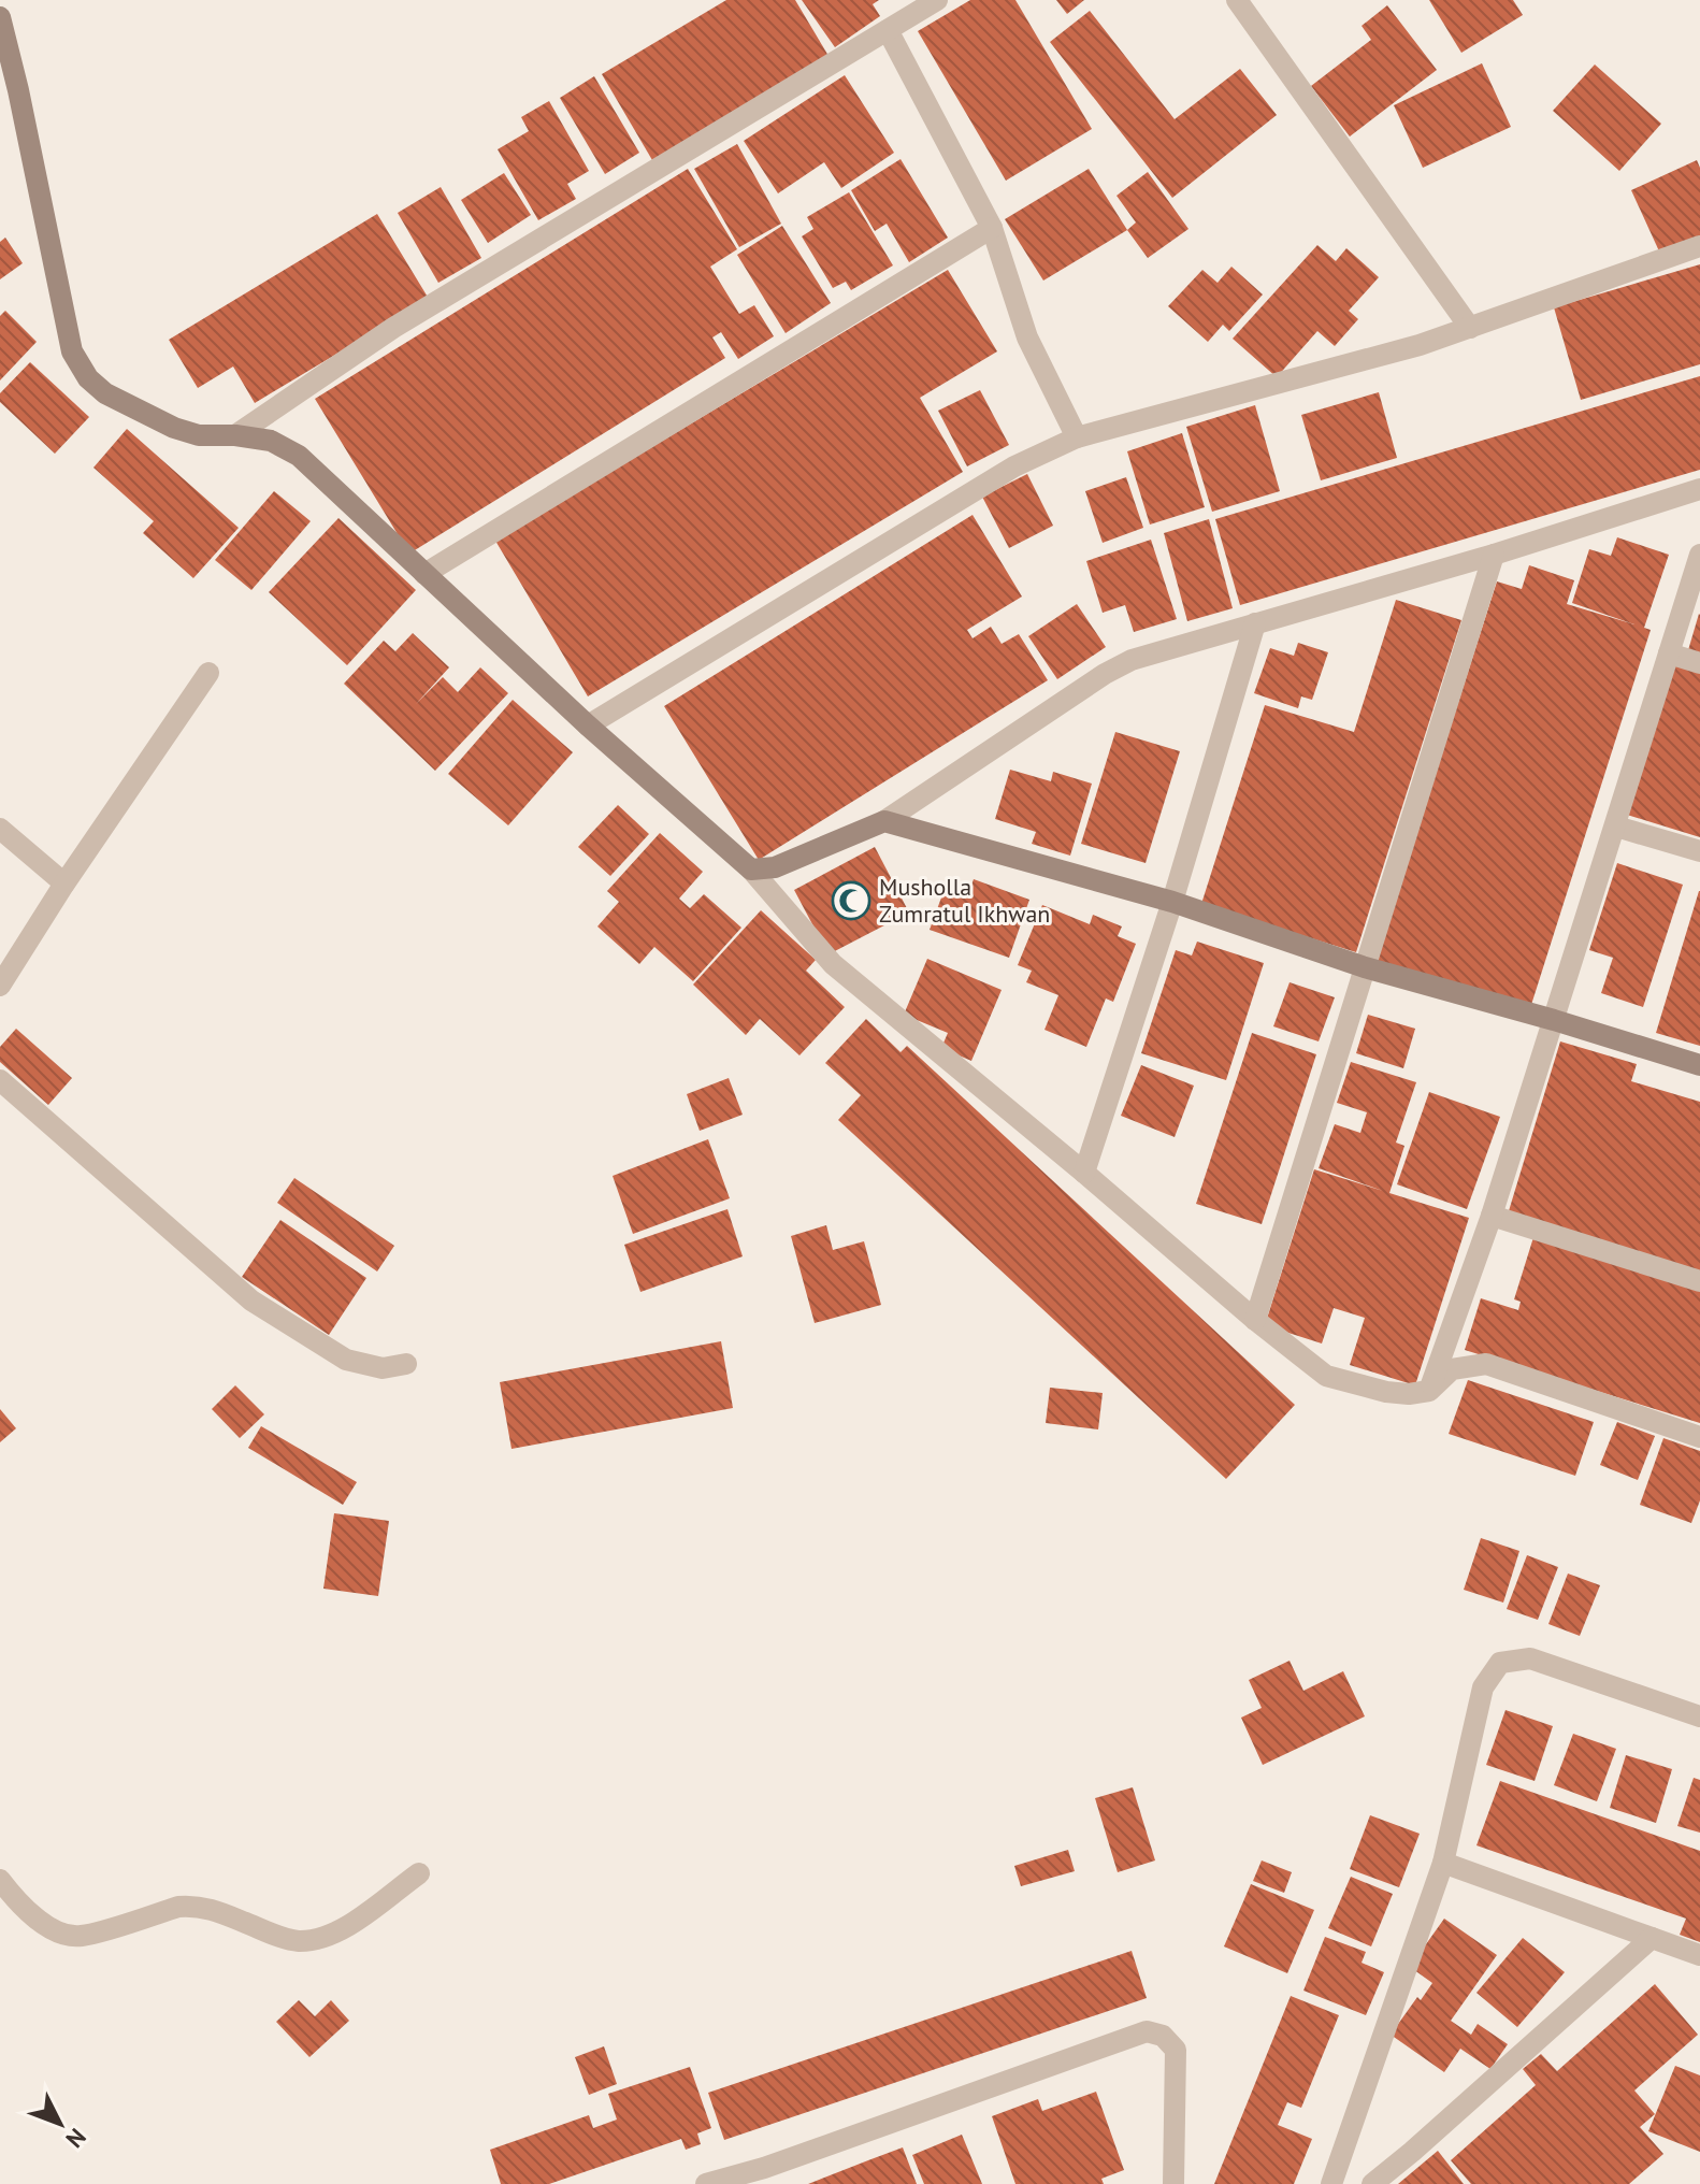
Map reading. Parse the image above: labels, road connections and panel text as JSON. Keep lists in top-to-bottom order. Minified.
{"places":{"mosque":["Musholla Zumratul Ikhwan"]},"north":"bottom right"}
